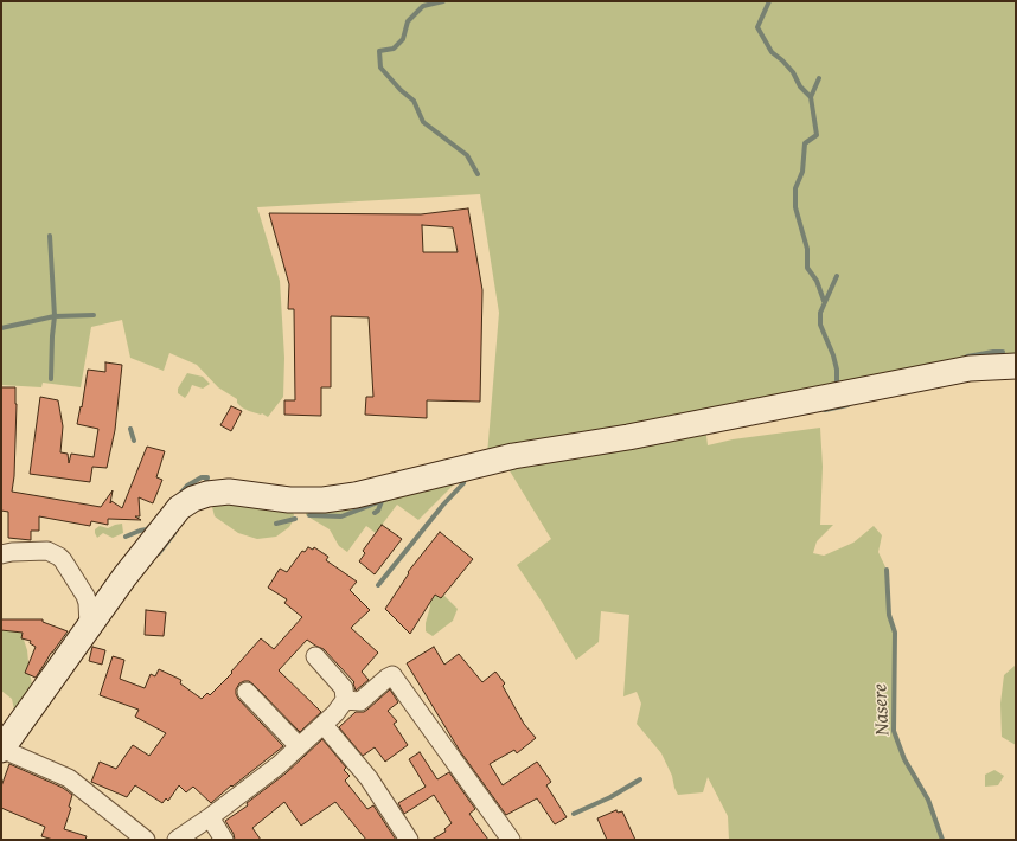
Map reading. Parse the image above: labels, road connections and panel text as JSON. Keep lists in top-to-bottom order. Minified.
{"water":["Nasere"]}
